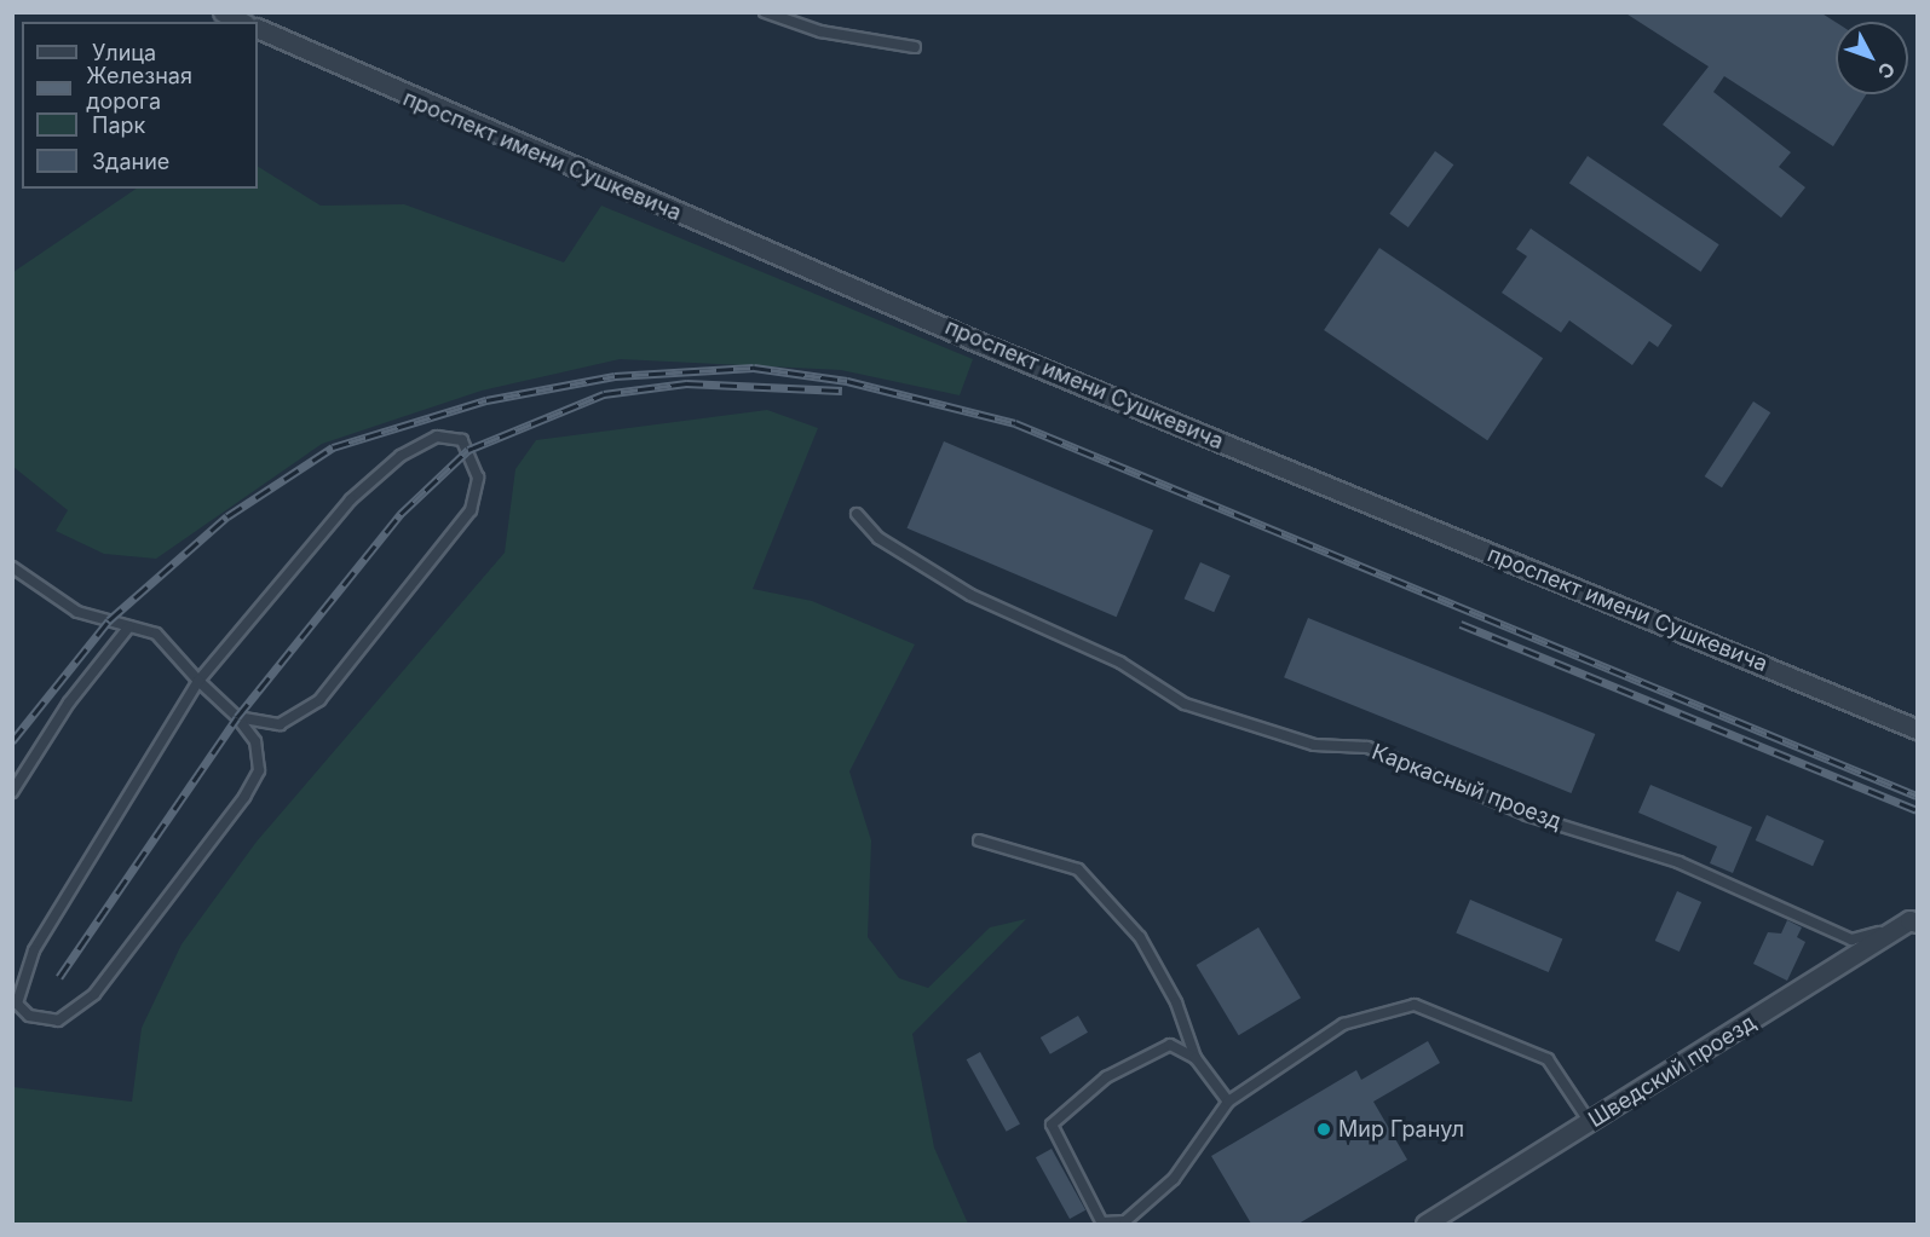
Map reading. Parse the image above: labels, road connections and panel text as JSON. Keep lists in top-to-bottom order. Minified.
{"streets":{"street":["проспект имени Сушкевича","Шведский проезд"],"lane":["Каркасный проезд"]},"crossings":[["Каркасный проезд","Шведский проезд"]],"places":["Мир Гранул"],"legend":["Улица","Железная дорога","Парк","Здание"],"north":"bottom right"}
